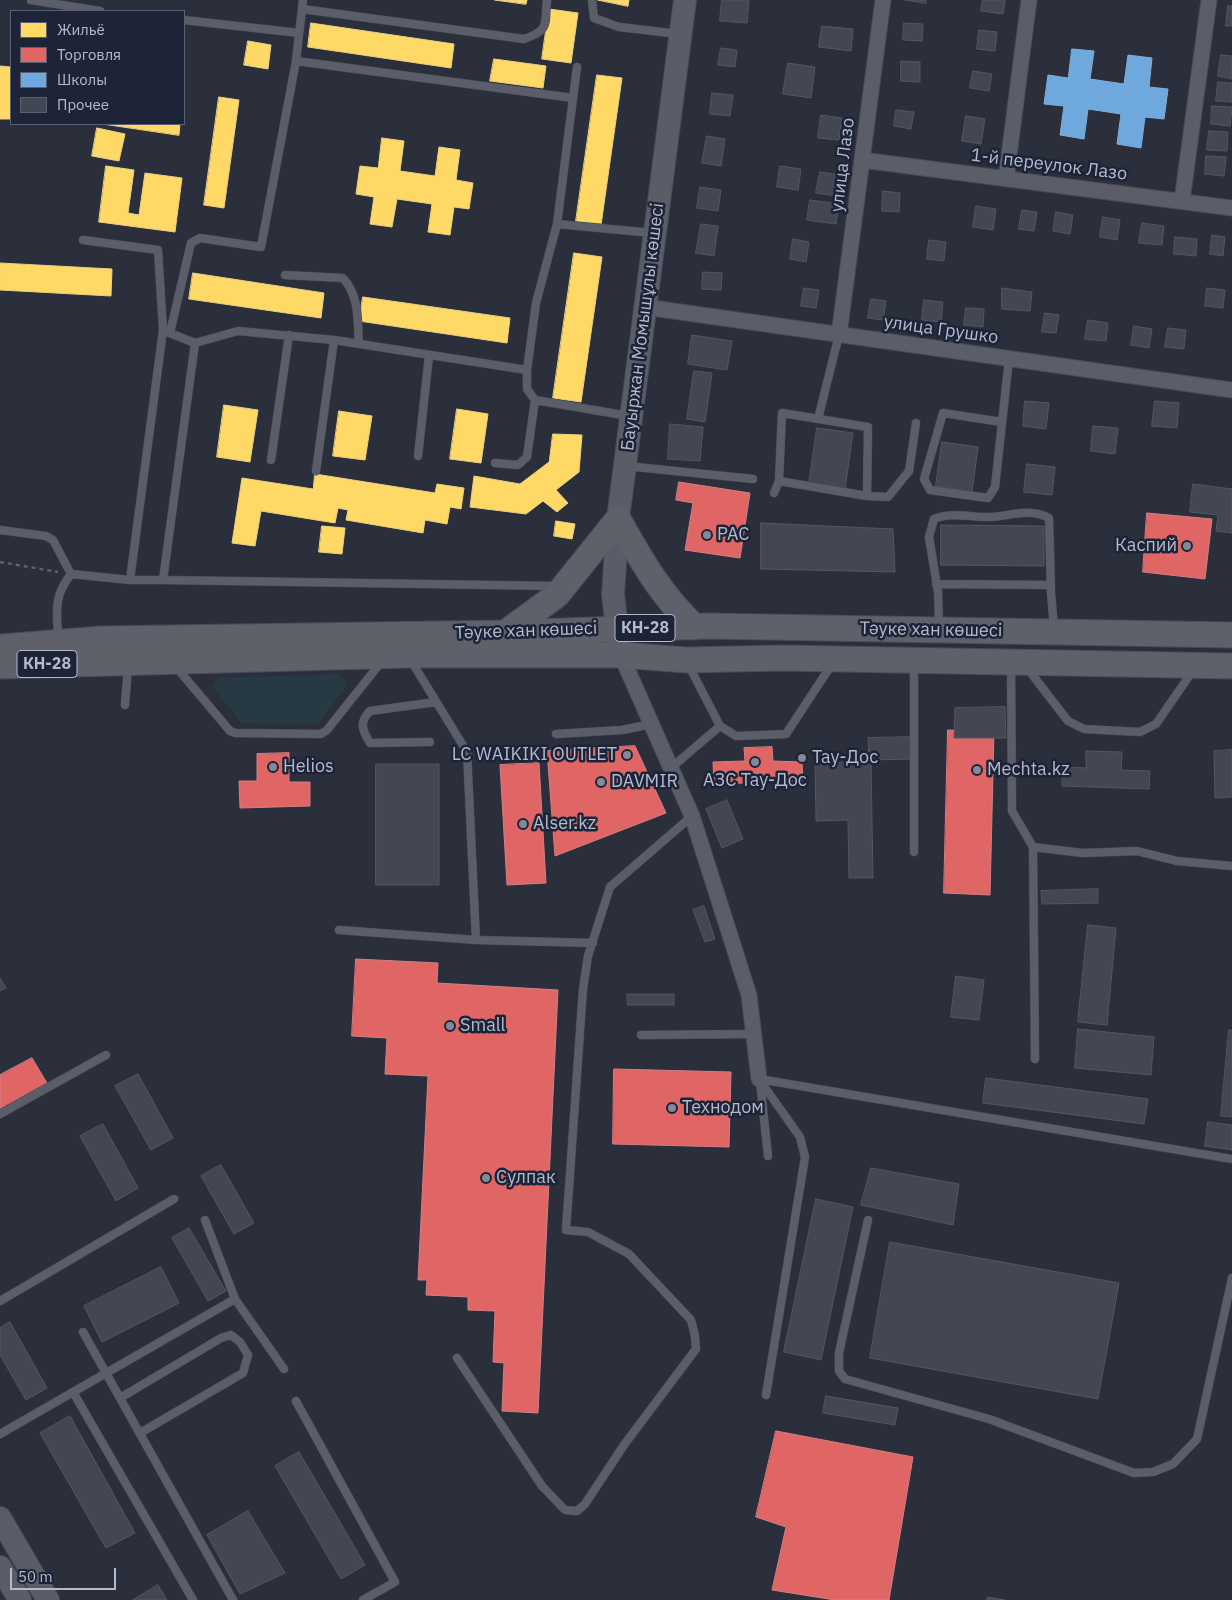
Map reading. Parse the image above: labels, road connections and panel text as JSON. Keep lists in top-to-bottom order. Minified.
{"streets":{"main road":["КН-28","Тәуке хан көшесі"],"street":["улица Лазо","1-й переулок Лазо","Бауыржан Момышұлы көшесі","улица Грушко"]},"crossings":[["улица Лазо","1-й переулок Лазо"],["улица Лазо","улица Грушко"],["Бауыржан Момышұлы көшесі","улица Грушко"],["Бауыржан Момышұлы көшесі","Тәуке хан көшесі"]],"places":["РАС","Каспий","LC WAIKIKI OUTLET","Тау-Дос","АЗС Тау-Дос","Helios","Mechta.kz","DAVMIR","Alser.kz","Small","Технодом","Сулпак"],"legend":["Жильё","Торговля","Школы","Прочее"],"scale_bar":"50 m"}
